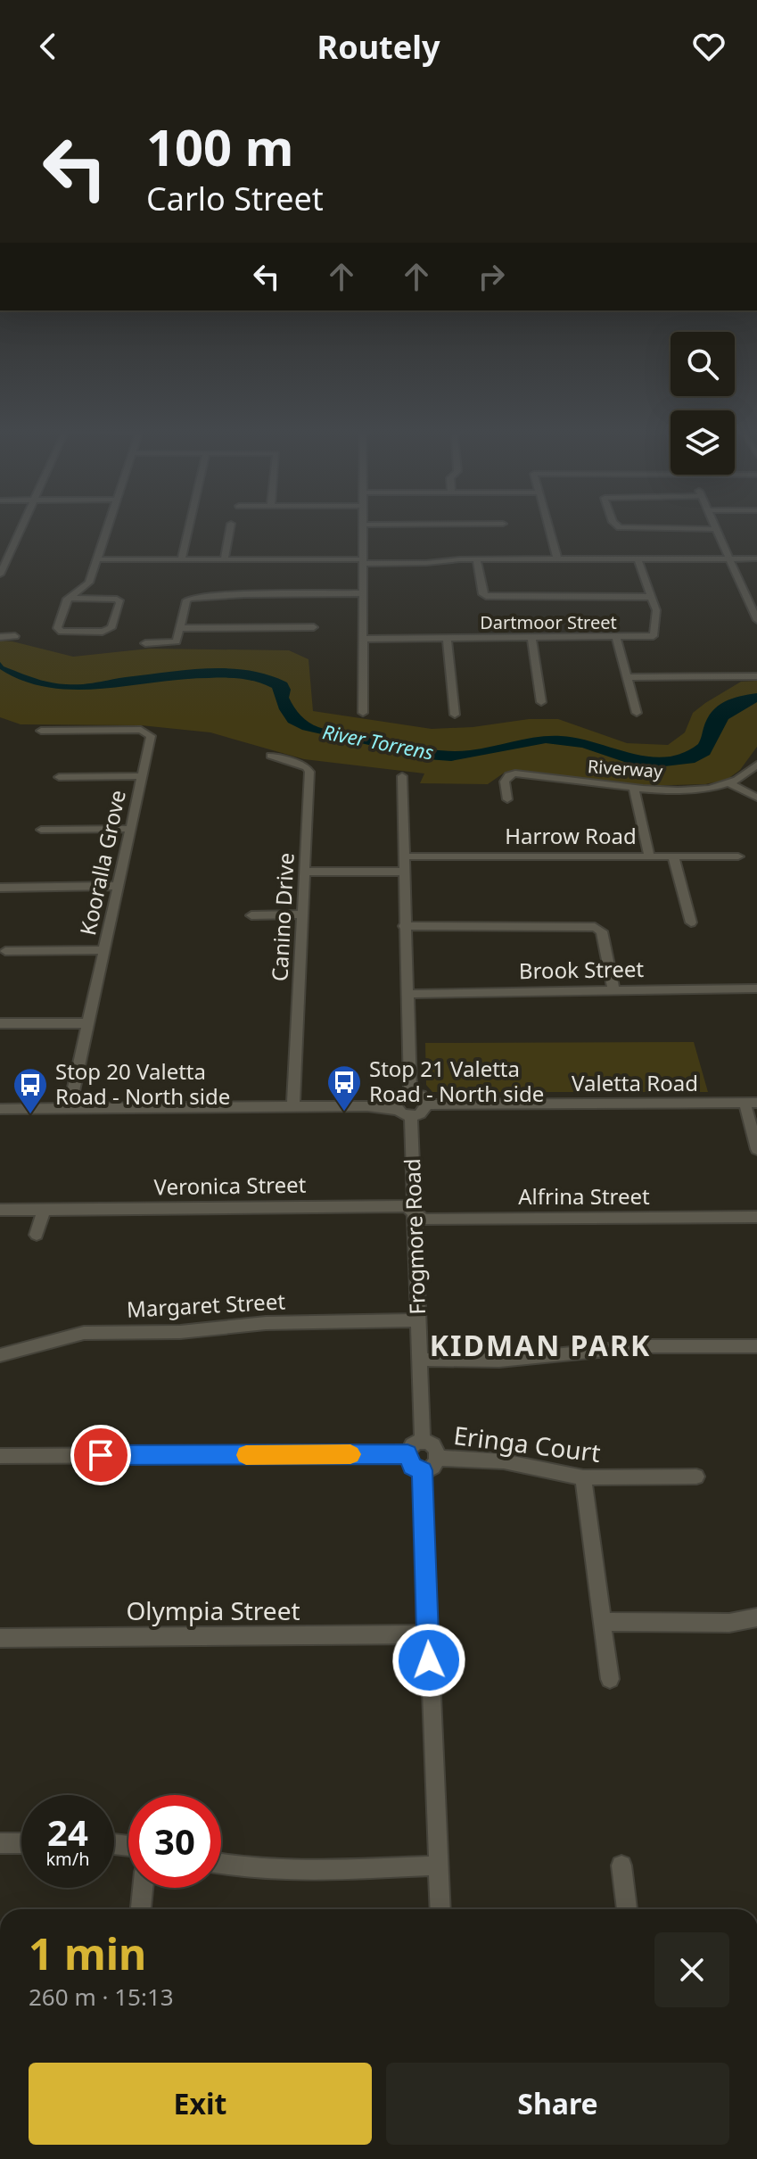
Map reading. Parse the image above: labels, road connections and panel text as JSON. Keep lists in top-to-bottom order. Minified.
{"streets":{"street":["Dartmoor Street","Riverway","Harrow Road","Kooralla Grove","Canino Drive","Brook Street","Valetta Road","Veronica Street","Alfrina Street","Frogmore Road","Margaret Street","Eringa Court","Olympia Street"]},"crossings":[["Valetta Road","Frogmore Road"],["Veronica Street","Alfrina Street"],["Veronica Street","Frogmore Road"],["Alfrina Street","Frogmore Road"],["Frogmore Road","Margaret Street"],["Frogmore Road","Eringa Court"]],"districts":["KIDMAN PARK"],"water":["River Torrens"],"places":{"bus stop":["Stop 21 Valetta Road - North side","Stop 20 Valetta Road - North side"]},"page":{"header":"Routely","turn":["100 m","Carlo Street"],"speed":"24 km/h","limit":"30","heading":["1 min","260 m · 15:13"],"buttons":["Exit","Share"]}}
